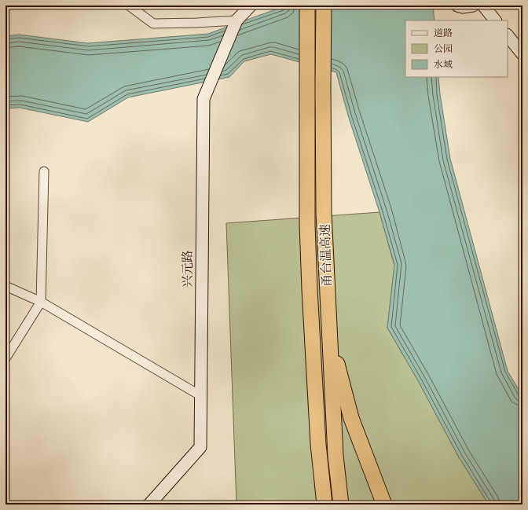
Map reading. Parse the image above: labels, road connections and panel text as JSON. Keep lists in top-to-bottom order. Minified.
{"streets":{"highway":["甬台温高速"],"street":["兴元路"]},"legend":["道路","公园","水域"]}
